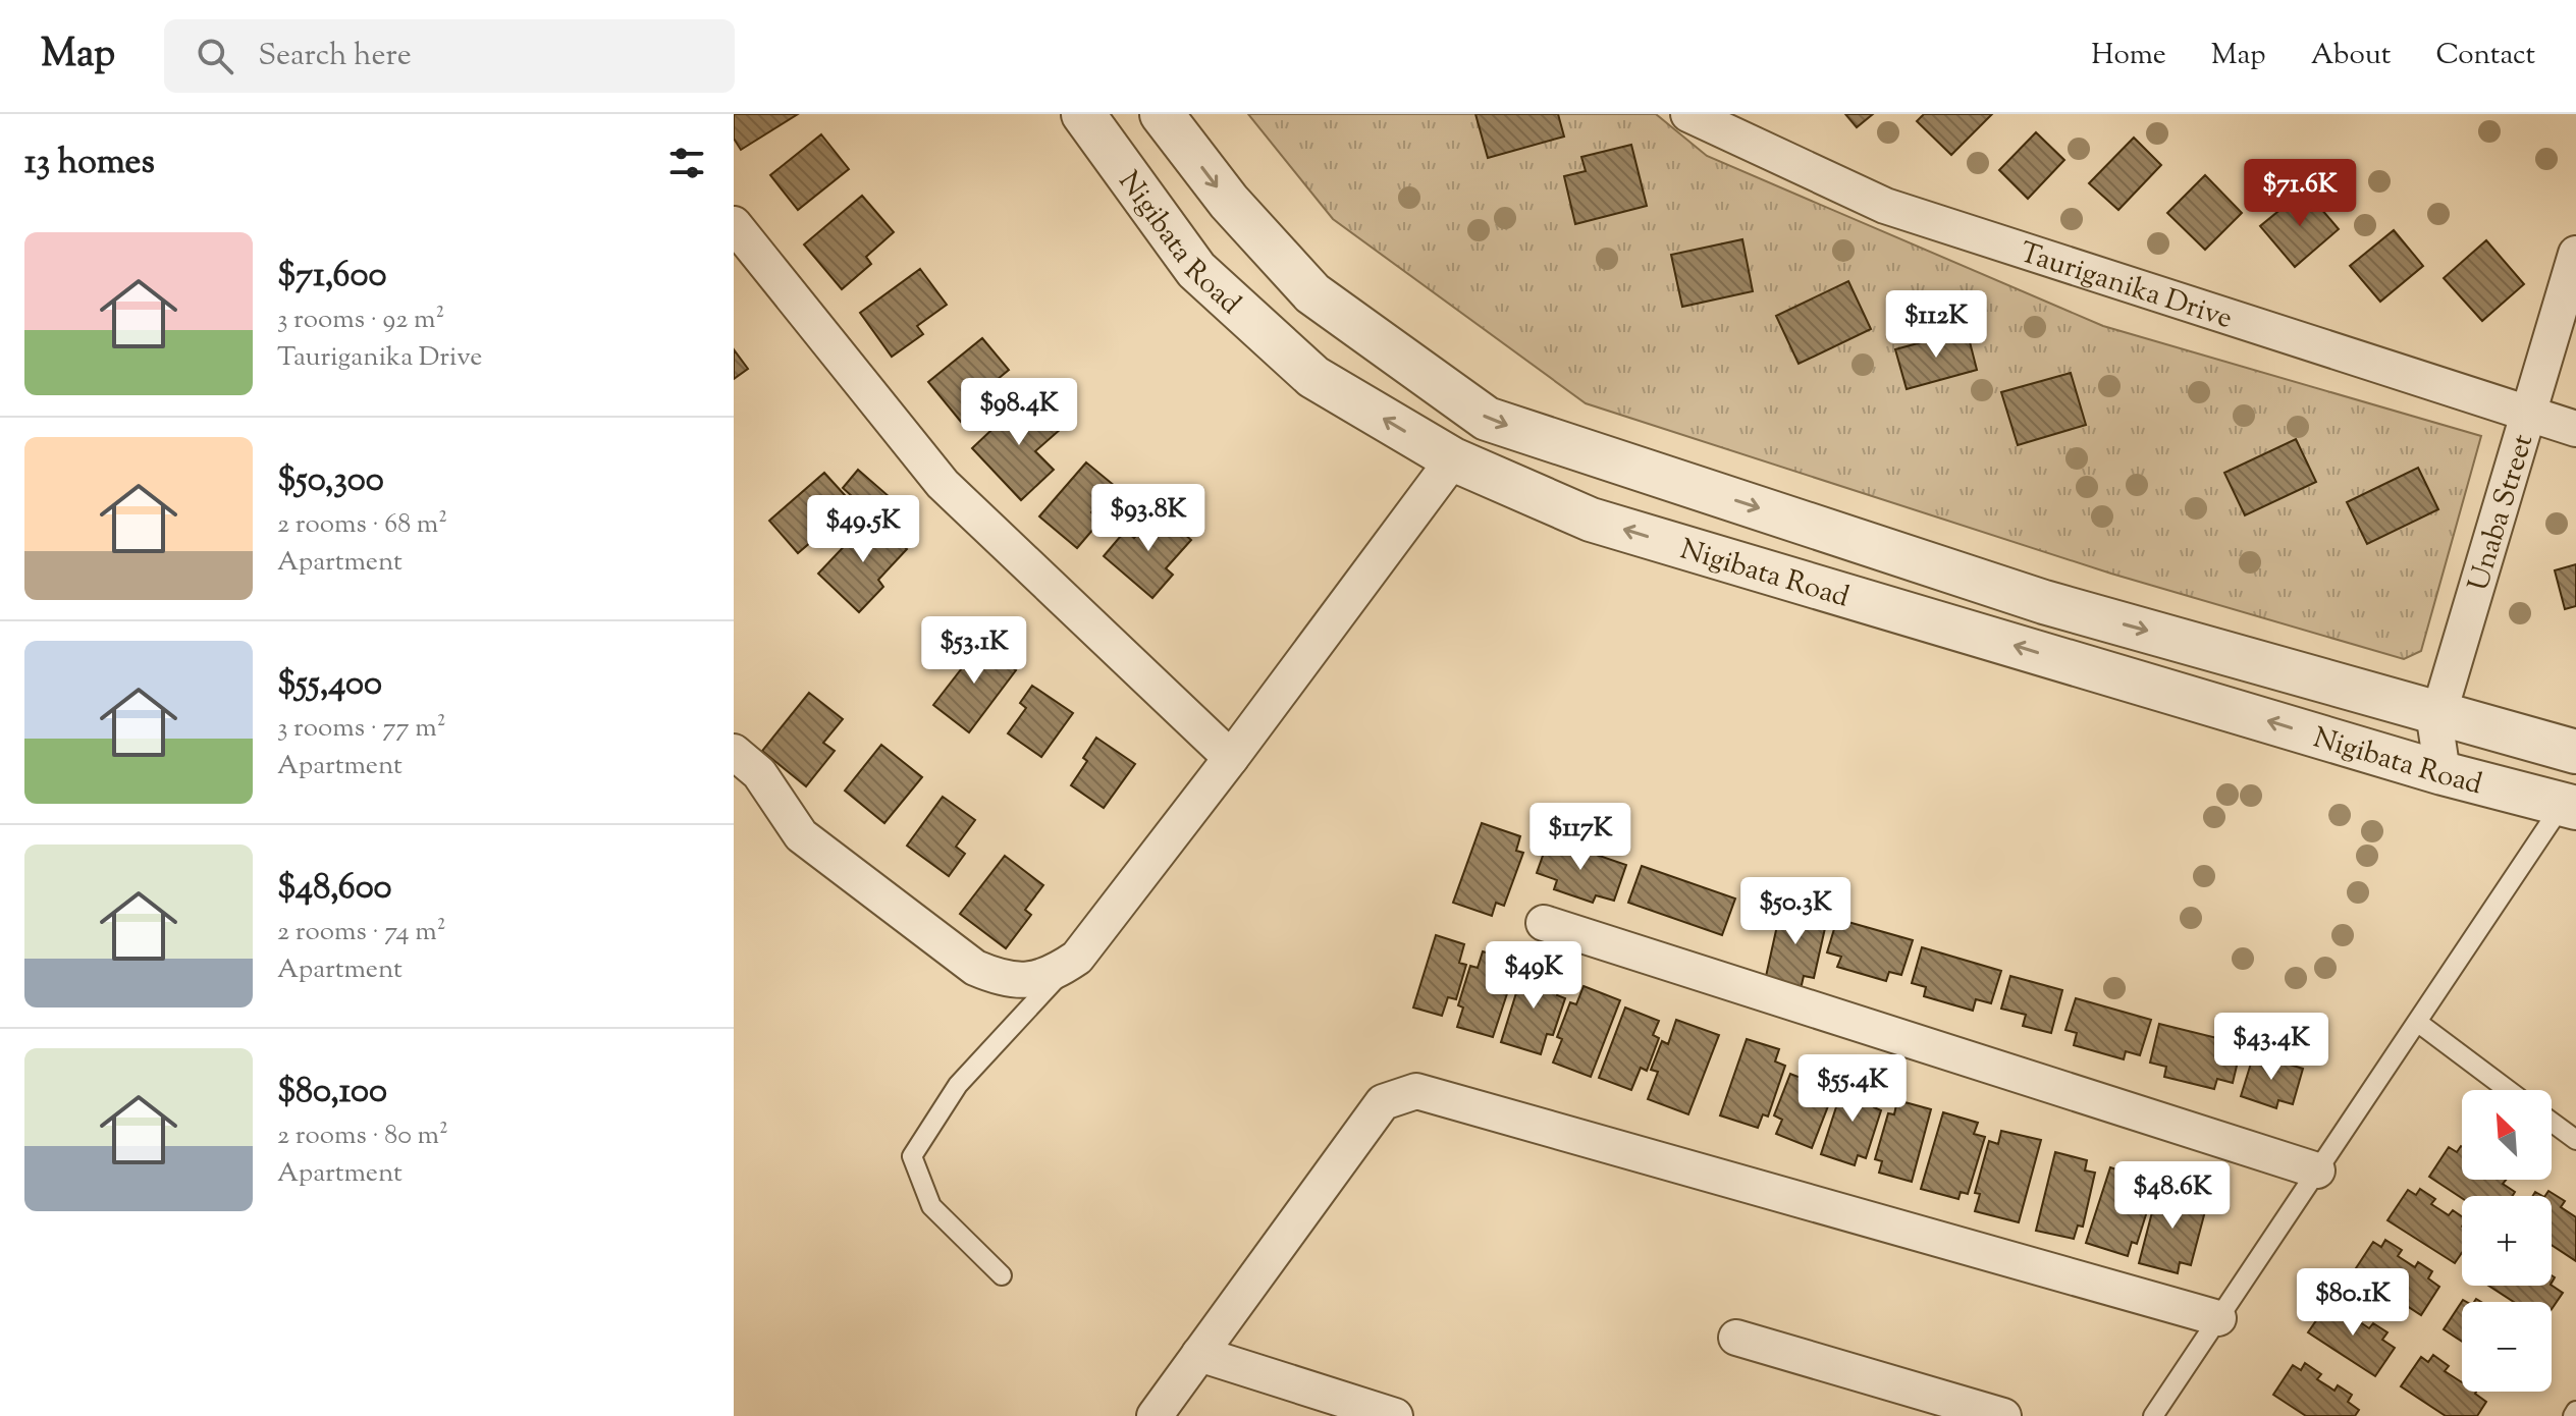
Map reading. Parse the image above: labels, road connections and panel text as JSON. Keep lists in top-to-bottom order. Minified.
{"streets":{"street":["Nigibata Road","Tauriganika Drive","Unaba Street"]},"crossings":[["Nigibata Road","Unaba Street"],["Tauriganika Drive","Unaba Street"]],"north":"top left","page":{"header":"Map","search":"Search here","nav":["Home","Map","About","Contact"],"heading":"13 homes","price":["$71.6K","$112K","$98.4K","$93.8K","$49.5K","$53.1K","$117K","$50.3K","$49K","$43.4K","$55.4K","$48.6K","$80.1K"],"list":[{"name":"$71,600","note":"3 rooms · 92 m² · Tauriganika Drive"},{"name":"$50,300","note":"2 rooms · 68 m² · Apartment"},{"name":"$55,400","note":"3 rooms · 77 m² · Apartment"},{"name":"$48,600","note":"2 rooms · 74 m² · Apartment"},{"name":"$80,100","note":"2 rooms · 80 m² · Apartment"}],"map_buttons":["+","−"]}}
